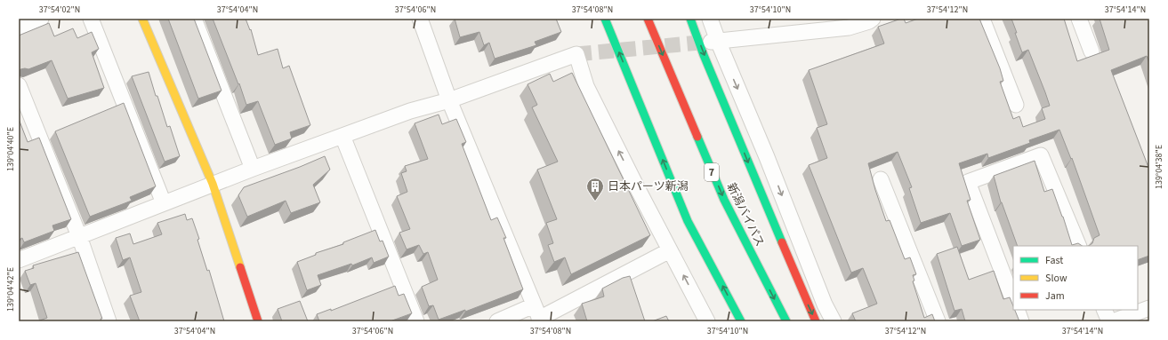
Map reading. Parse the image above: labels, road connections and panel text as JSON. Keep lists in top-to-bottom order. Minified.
{"streets":{"main road":["7","新潟バイパス"]},"places":{"building":["日本パーツ新潟"]},"legend":["Fast","Slow","Jam"],"coordinates":["37°54'02\"N","37°54'04\"N","37°54'06\"N","37°54'08\"N","37°54'10\"N","37°54'12\"N","37°54'14\"N","139°04'40\"E","139°04'38\"E","139°04'42\"E"]}
